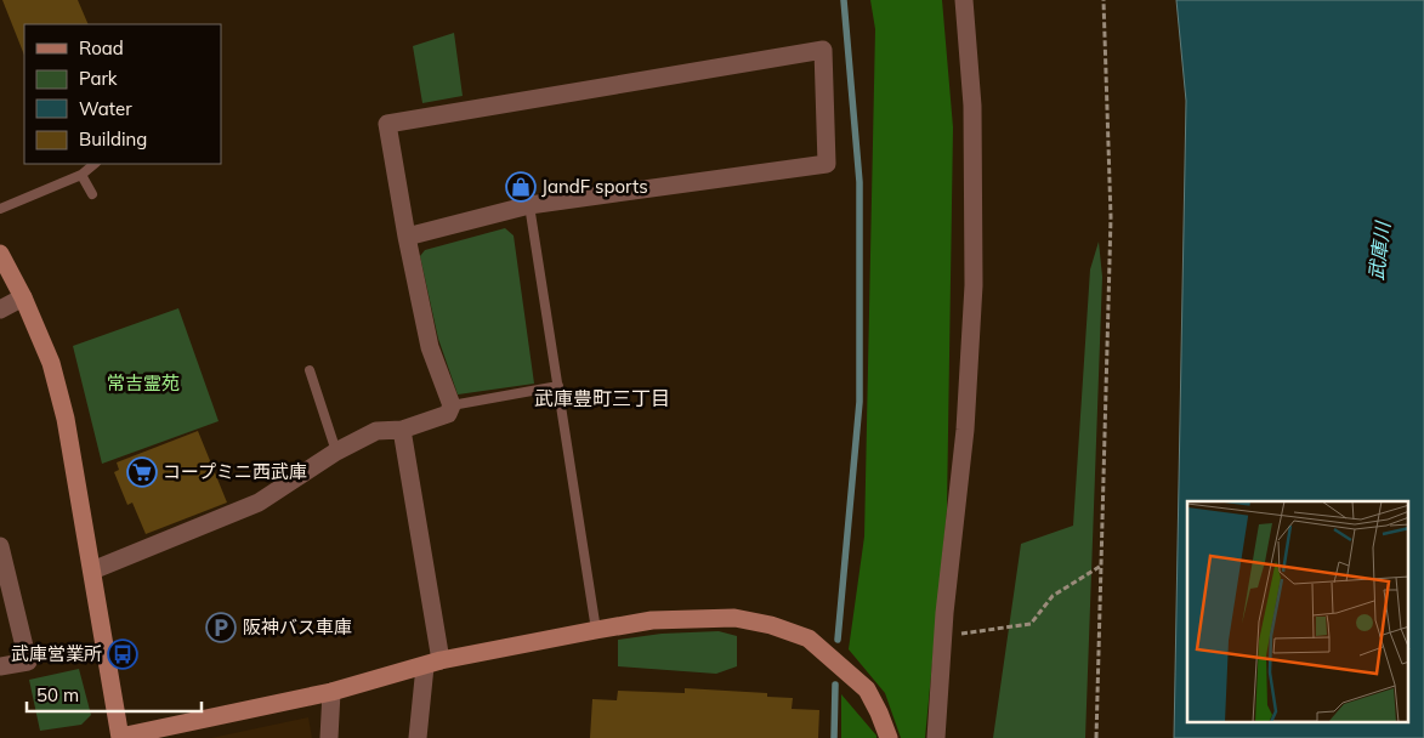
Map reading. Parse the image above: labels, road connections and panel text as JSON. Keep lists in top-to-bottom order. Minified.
{"districts":["武庫豊町三丁目"],"water":["武庫川"],"parks":["常吉霊苑"],"places":{"shop":["JandF sports"],"supermarket":["コープミニ西武庫"],"parking":["阪神バス車庫"],"bus stop":["武庫営業所"]},"legend":["Road","Park","Water","Building"],"scale_bar":"50 m"}
